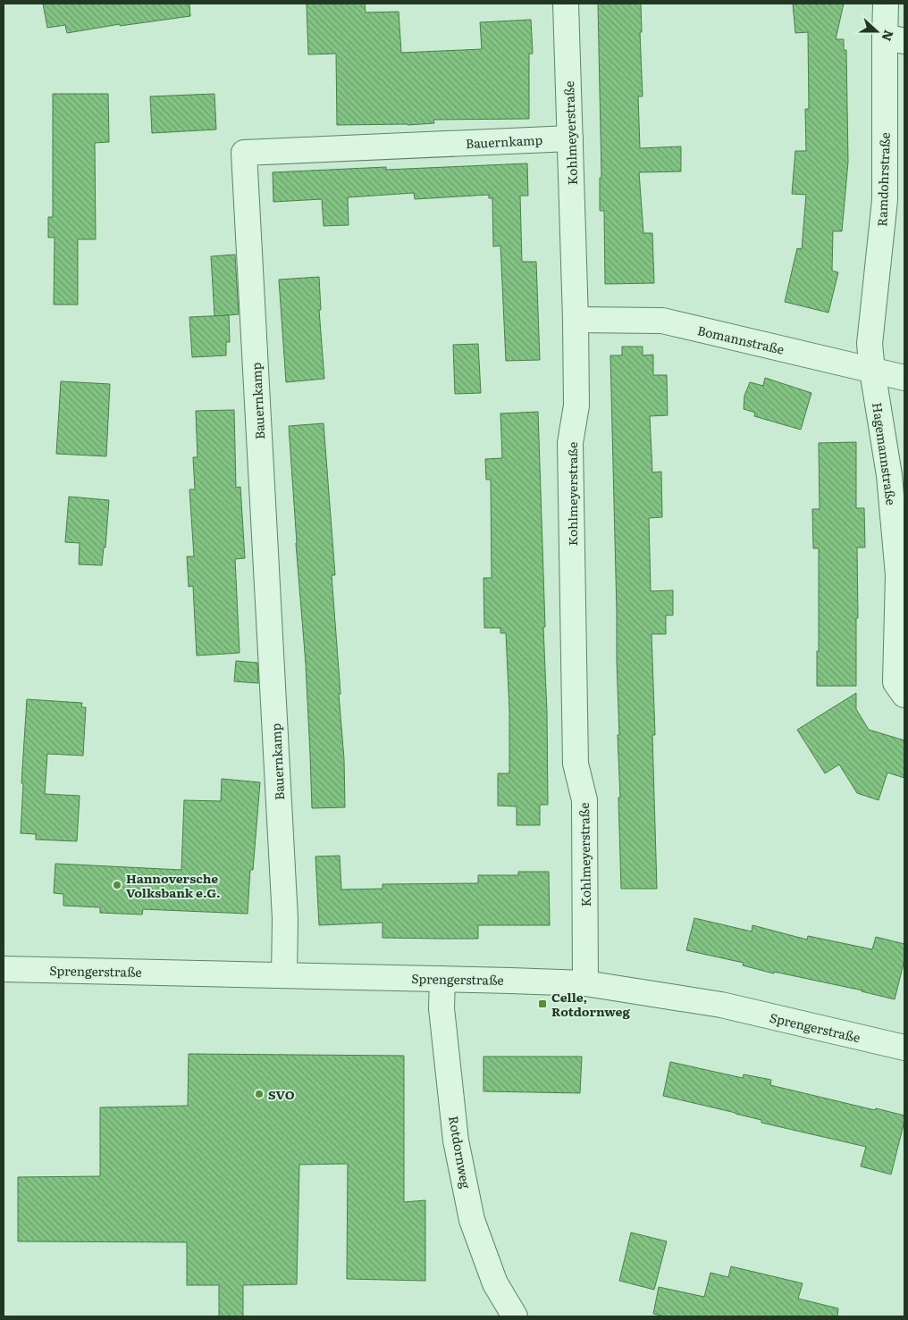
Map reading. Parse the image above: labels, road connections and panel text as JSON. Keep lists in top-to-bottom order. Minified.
{"streets":{"street":["Kohlmeyerstraße","Bauernkamp","Ramdohrstraße","Bomannstraße","Hagemannstraße","Sprengerstraße","Rotdornweg"]},"crossings":[["Kohlmeyerstraße","Bauernkamp"],["Kohlmeyerstraße","Bomannstraße"],["Kohlmeyerstraße","Sprengerstraße"],["Bauernkamp","Sprengerstraße"],["Ramdohrstraße","Bomannstraße"],["Ramdohrstraße","Hagemannstraße"],["Bomannstraße","Hagemannstraße"],["Sprengerstraße","Rotdornweg"]],"places":{"other":["Hannoversche Volksbank e.G.","SVO"],"transit":["Celle, Rotdornweg"]},"north":"right"}
